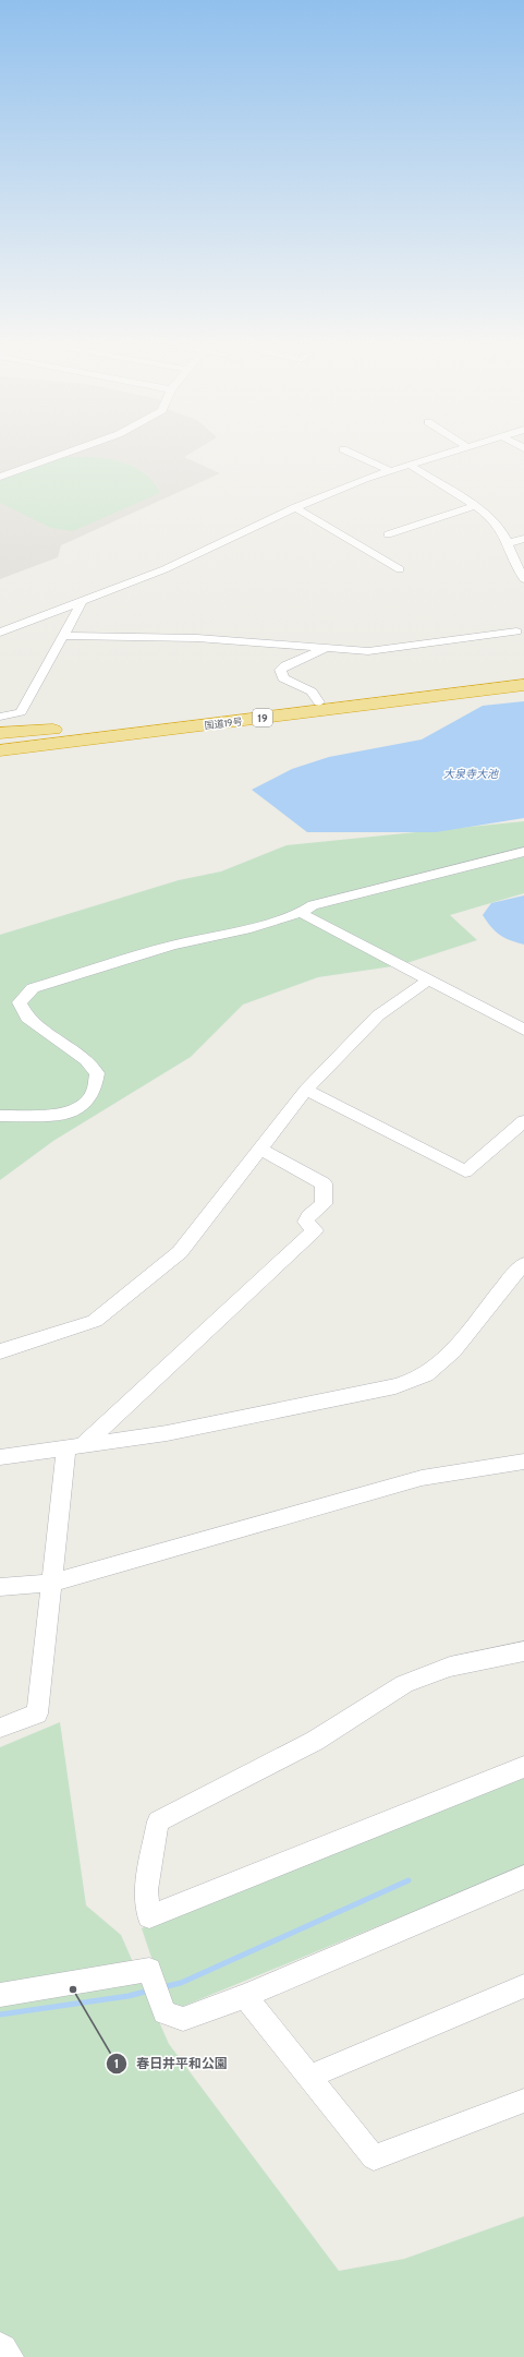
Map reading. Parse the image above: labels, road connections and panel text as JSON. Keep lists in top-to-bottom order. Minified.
{"streets":{"highway":["19","国道19号"]},"water":["大泉寺大池"],"places":["春日井平和公園"]}
